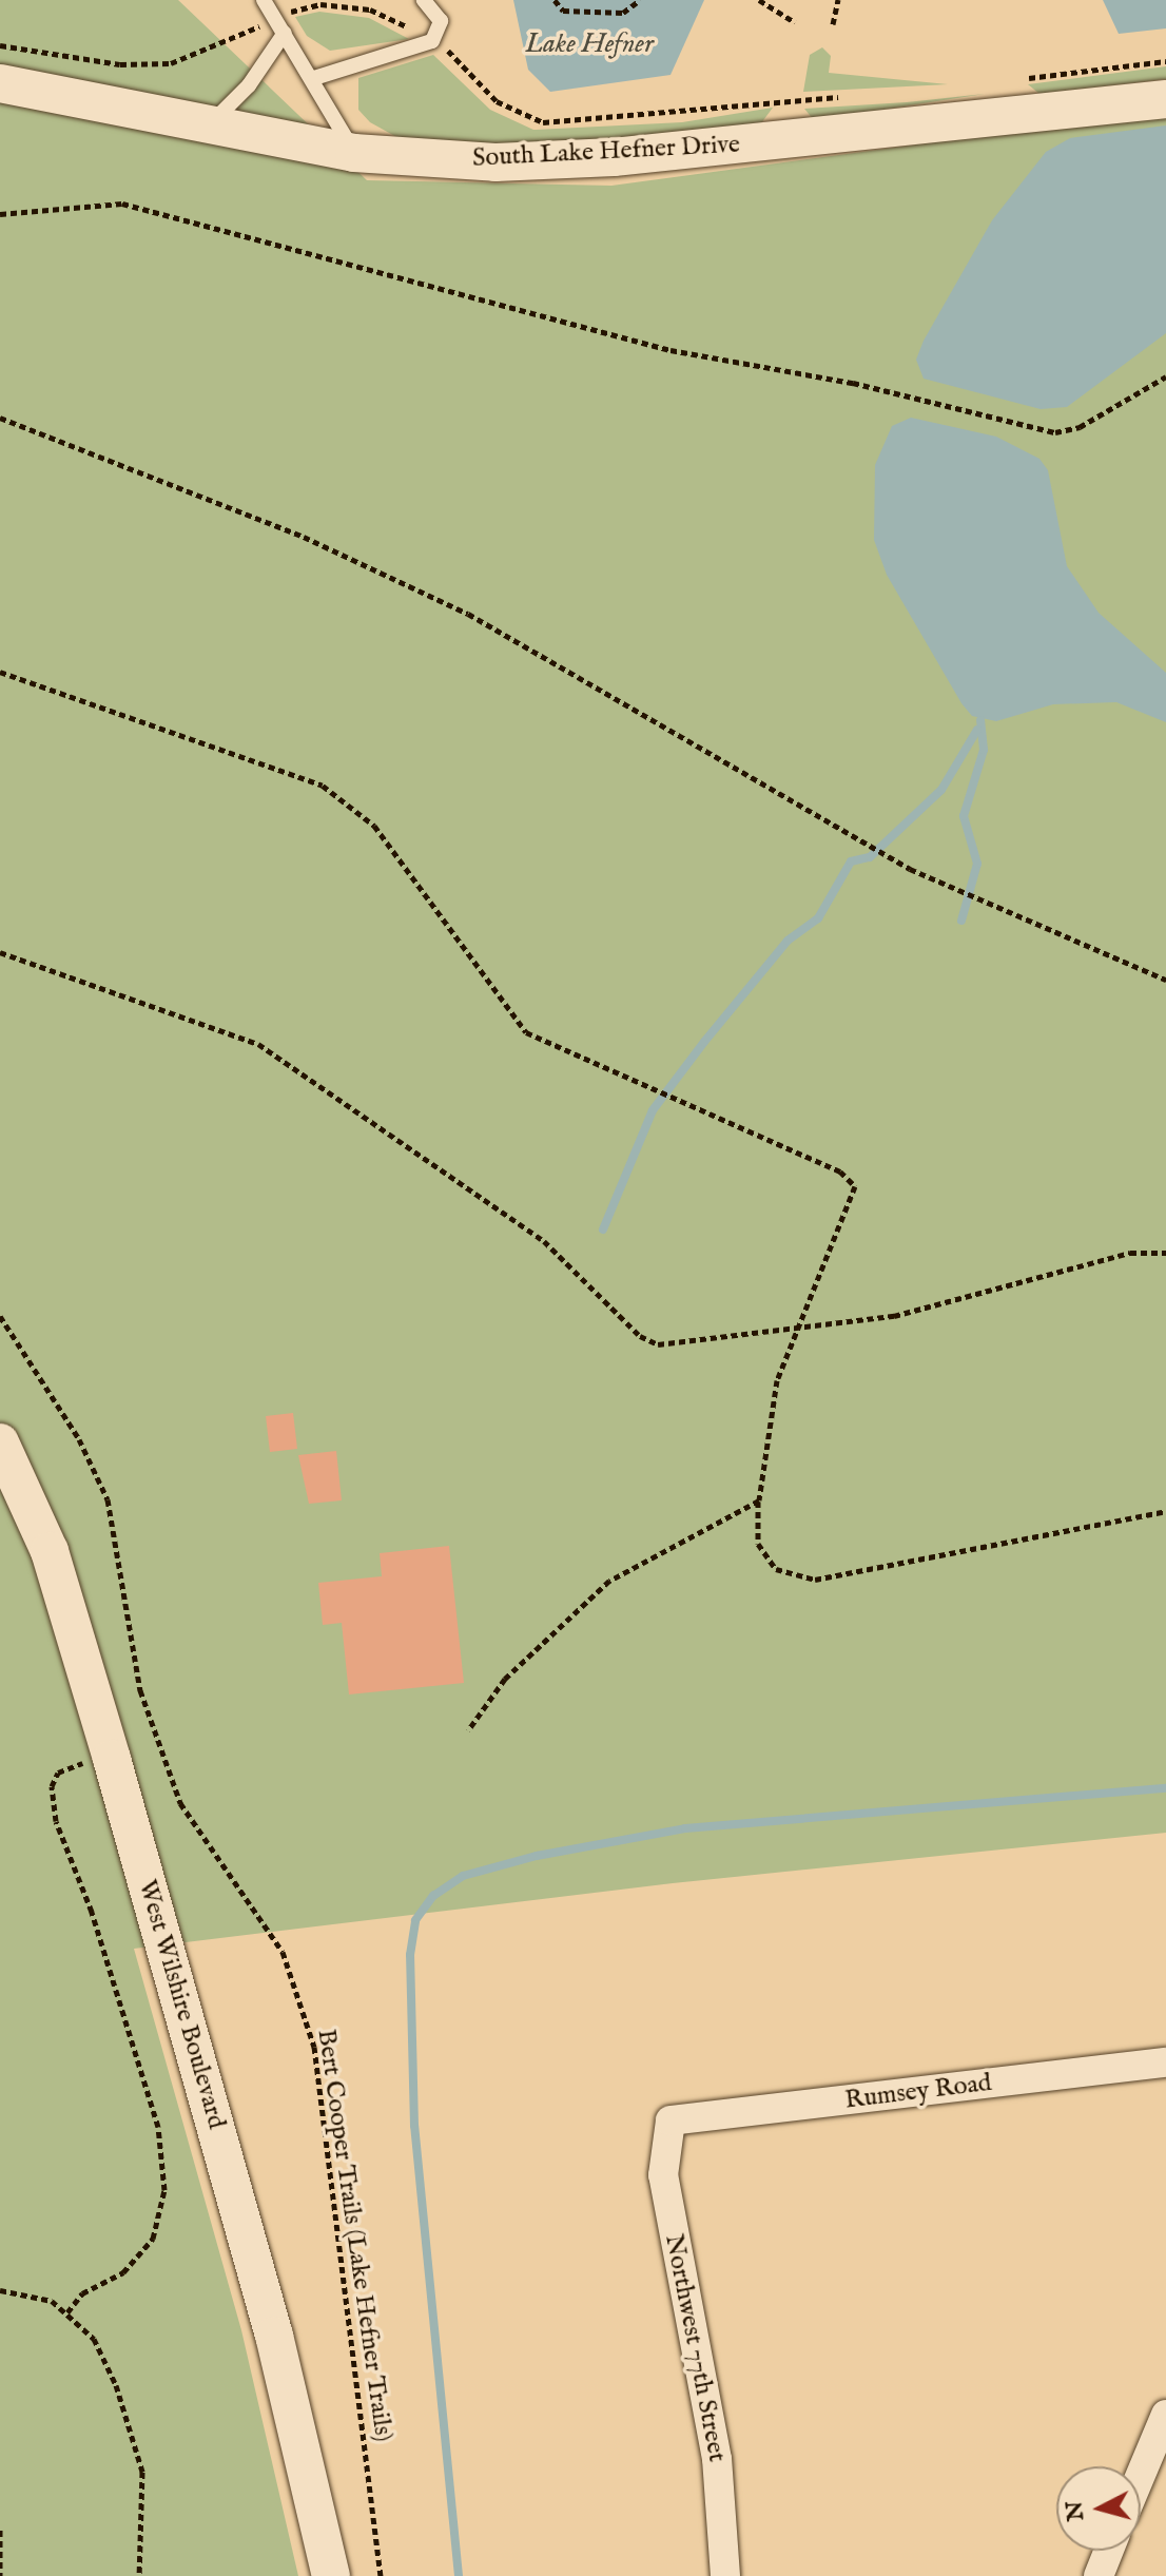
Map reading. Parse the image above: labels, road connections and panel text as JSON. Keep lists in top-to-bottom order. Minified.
{"streets":{"street":["South Lake Hefner Drive","West Wilshire Boulevard","Rumsey Road","Northwest 77th Street"],"path":["Bert Cooper Trails (Lake Hefner Trails)"]},"crossings":[["Rumsey Road","Northwest 77th Street"]],"water":["Lake Hefner"],"north":"left"}
